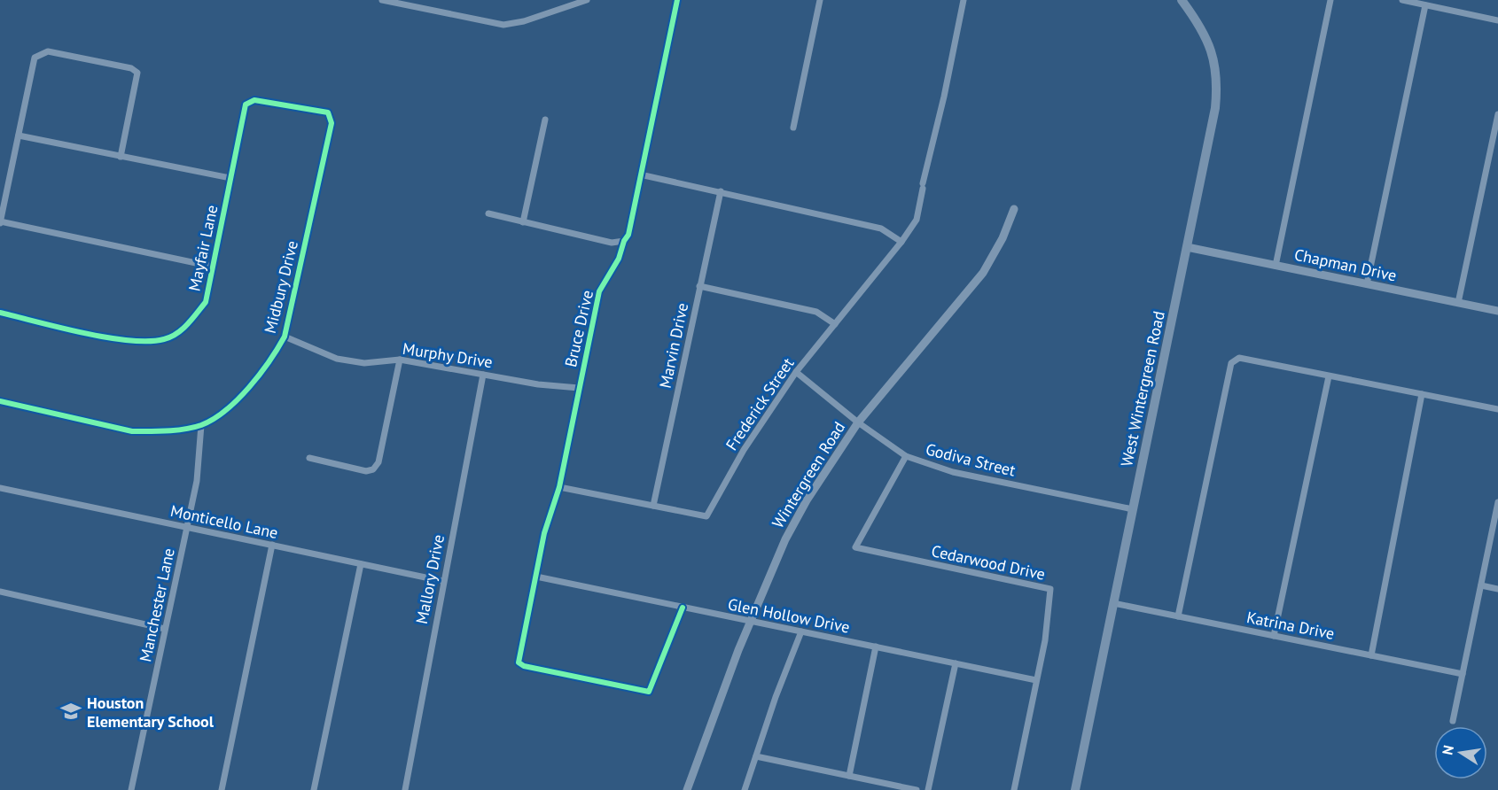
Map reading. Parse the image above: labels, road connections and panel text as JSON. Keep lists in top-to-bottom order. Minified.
{"streets":{"main road":["West Wintergreen Road"],"street":["Mayfair Lane","Chapman Drive","Midbury Drive","Bruce Drive","Marvin Drive","Murphy Drive","Frederick Street","Godiva Street","Wintergreen Road","Monticello Lane","Cedarwood Drive","Mallory Drive","Manchester Lane","Glen Hollow Drive","Katrina Drive"]},"crossings":[["Mayfair Lane","Midbury Drive"],["Chapman Drive","West Wintergreen Road"],["Midbury Drive","Murphy Drive"],["Midbury Drive","Manchester Lane"],["Bruce Drive","Murphy Drive"],["Bruce Drive","Frederick Street"],["Bruce Drive","Glen Hollow Drive"],["Marvin Drive","Frederick Street"],["Murphy Drive","Mallory Drive"],["West Wintergreen Road","Godiva Street"],["West Wintergreen Road","Katrina Drive"],["Frederick Street","Godiva Street"],["Godiva Street","Wintergreen Road"],["Godiva Street","Cedarwood Drive"],["Wintergreen Road","Glen Hollow Drive"],["Monticello Lane","Mallory Drive"],["Monticello Lane","Manchester Lane"],["Cedarwood Drive","Glen Hollow Drive"]],"places":{"school or university":["Houston Elementary School"]},"north":"left"}
